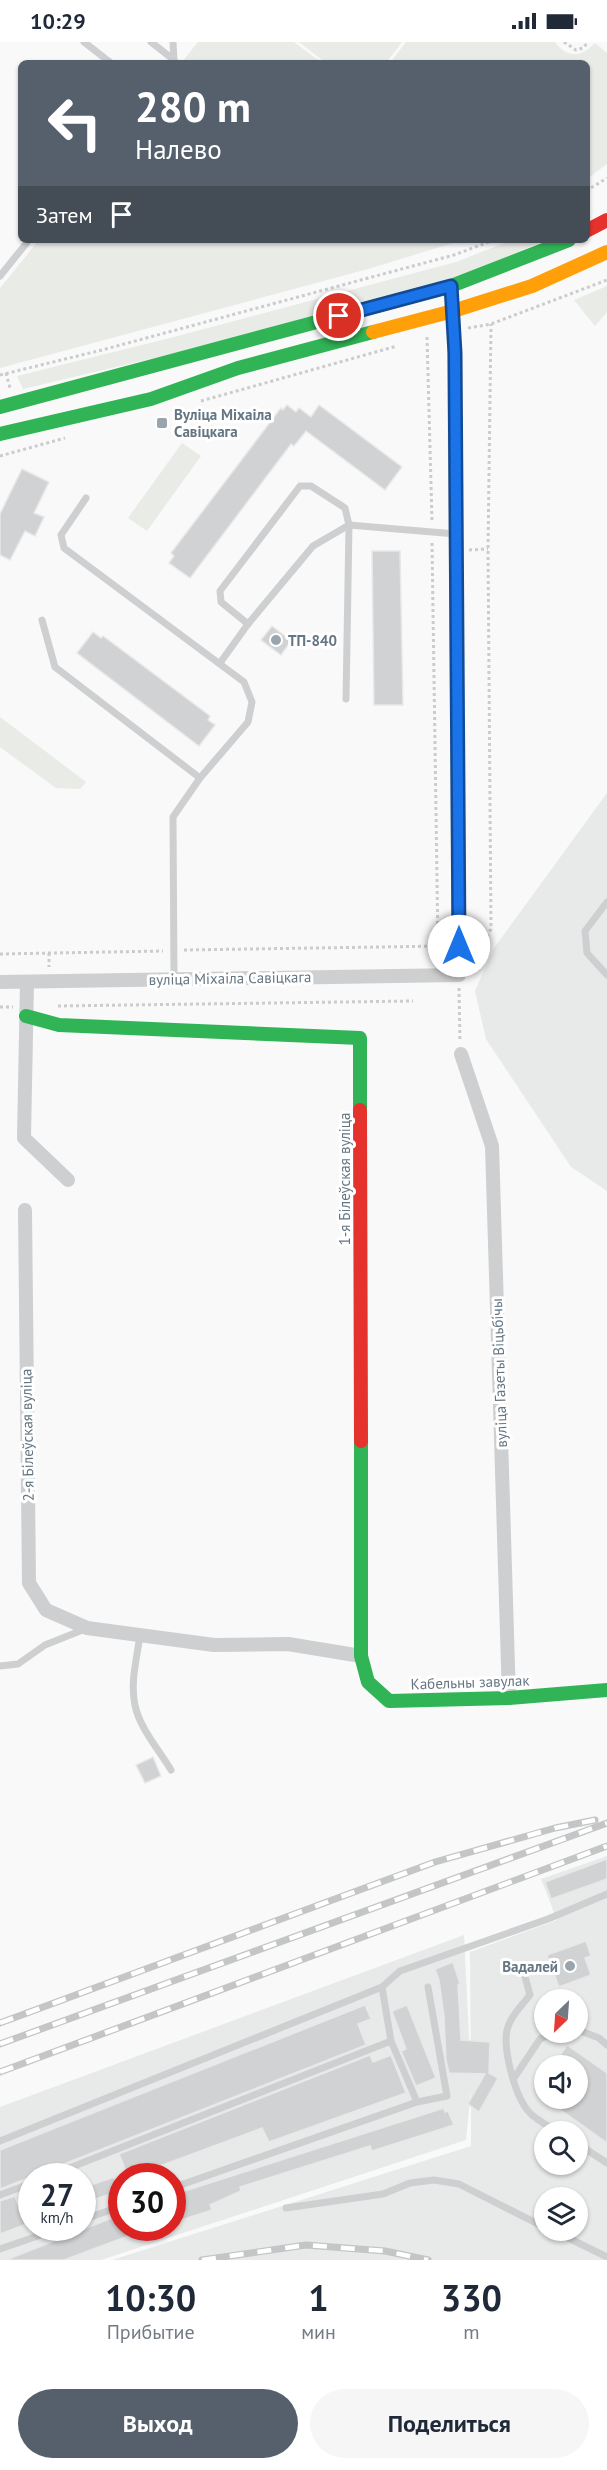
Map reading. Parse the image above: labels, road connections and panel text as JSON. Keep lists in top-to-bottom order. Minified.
{"streets":{"main road":["1-я Білеўская вуліца","Кабельны завулак"],"street":["вуліца Міхаіла Савіцкага","вуліца Газеты Віцьбічы","2-я Білеўская вуліца"]},"crossings":[["1-я Білеўская вуліца","2-я Білеўская вуліца"],["1-я Білеўская вуліца","Кабельны завулак"],["вуліца Газеты Віцьбічы","Кабельны завулак"],["2-я Білеўская вуліца","Кабельны завулак"]],"places":{"transit":["Вуліца Міхаіла Савіцкага"],"other":["ТП-840","Вадалей"]},"north":"bottom left","page":{"status":"10:29","turn":["280 m","Налево"],"then":"Затем","speed":"27 km/h","limit":"30","eta":["10:30","Прибытие","1","мин","330","m"],"buttons":["Выход","Поделиться"]}}
